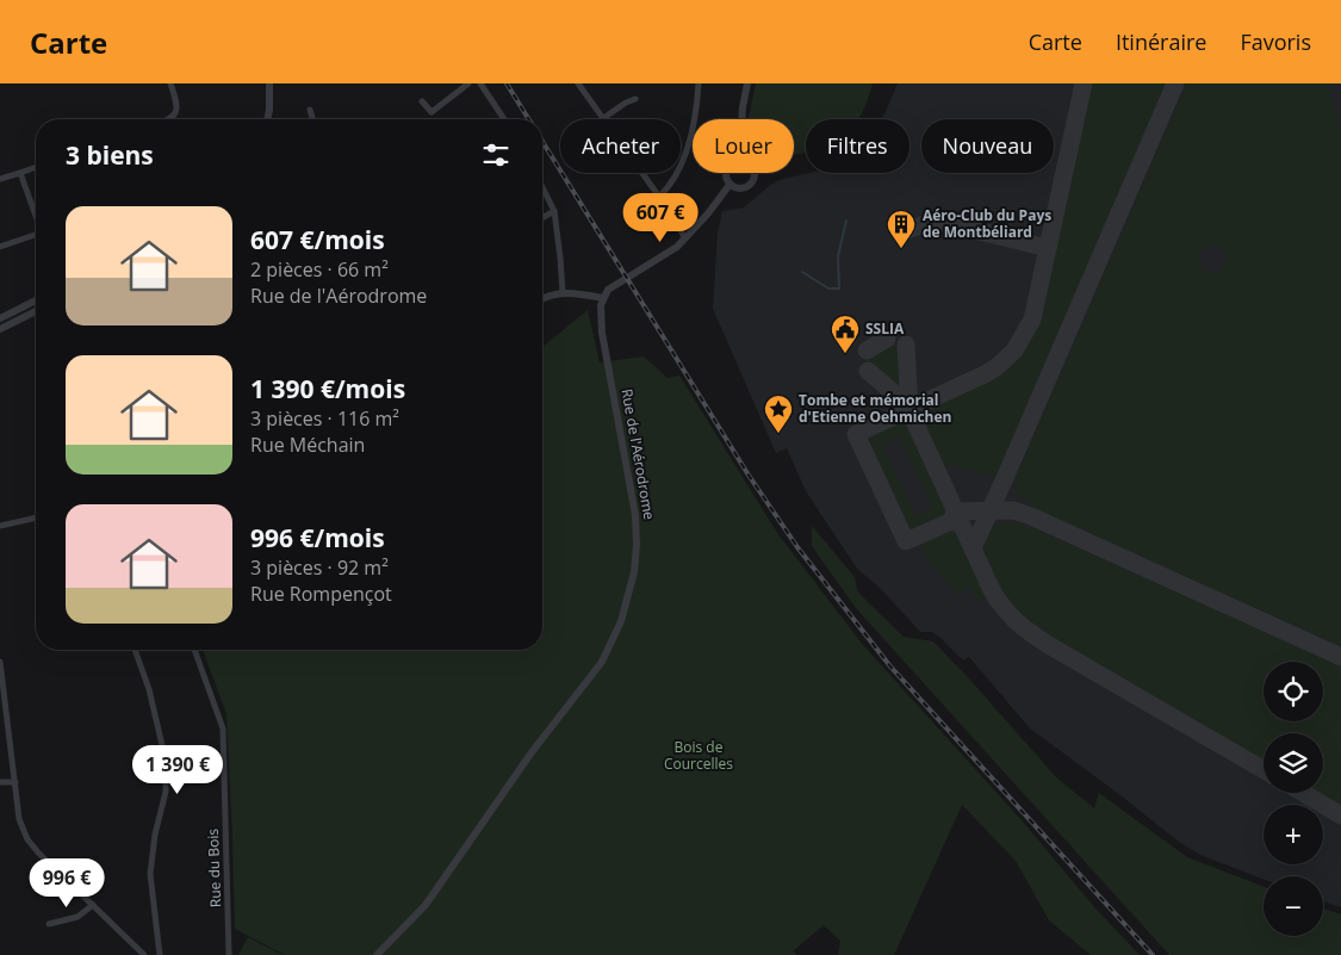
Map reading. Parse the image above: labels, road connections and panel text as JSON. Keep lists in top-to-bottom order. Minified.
{"streets":{"street":["Rue de l'Aérodrome","Rue du Bois"]},"parks":["Bois de Courcelles"],"places":{"building":["Aéro-Club du Pays de Montbéliard"],"public building":["SSLIA"],"place":["Tombe et mémorial d'Etienne Oehmichen"]},"page":{"header":"Carte","nav":["Carte","Itinéraire","Favoris"],"chip":["Acheter","Louer","Filtres","Nouveau"],"heading":"3 biens","list":[{"name":"607 €/mois","note":"2 pièces · 66 m² · Rue de l'Aérodrome"},{"name":"1 390 €/mois","note":"3 pièces · 116 m² · Rue Méchain"},{"name":"996 €/mois","note":"3 pièces · 92 m² · Rue Rompençot"}],"price":["607 €","1 390 €","996 €"],"map_buttons":["+","−"]}}
